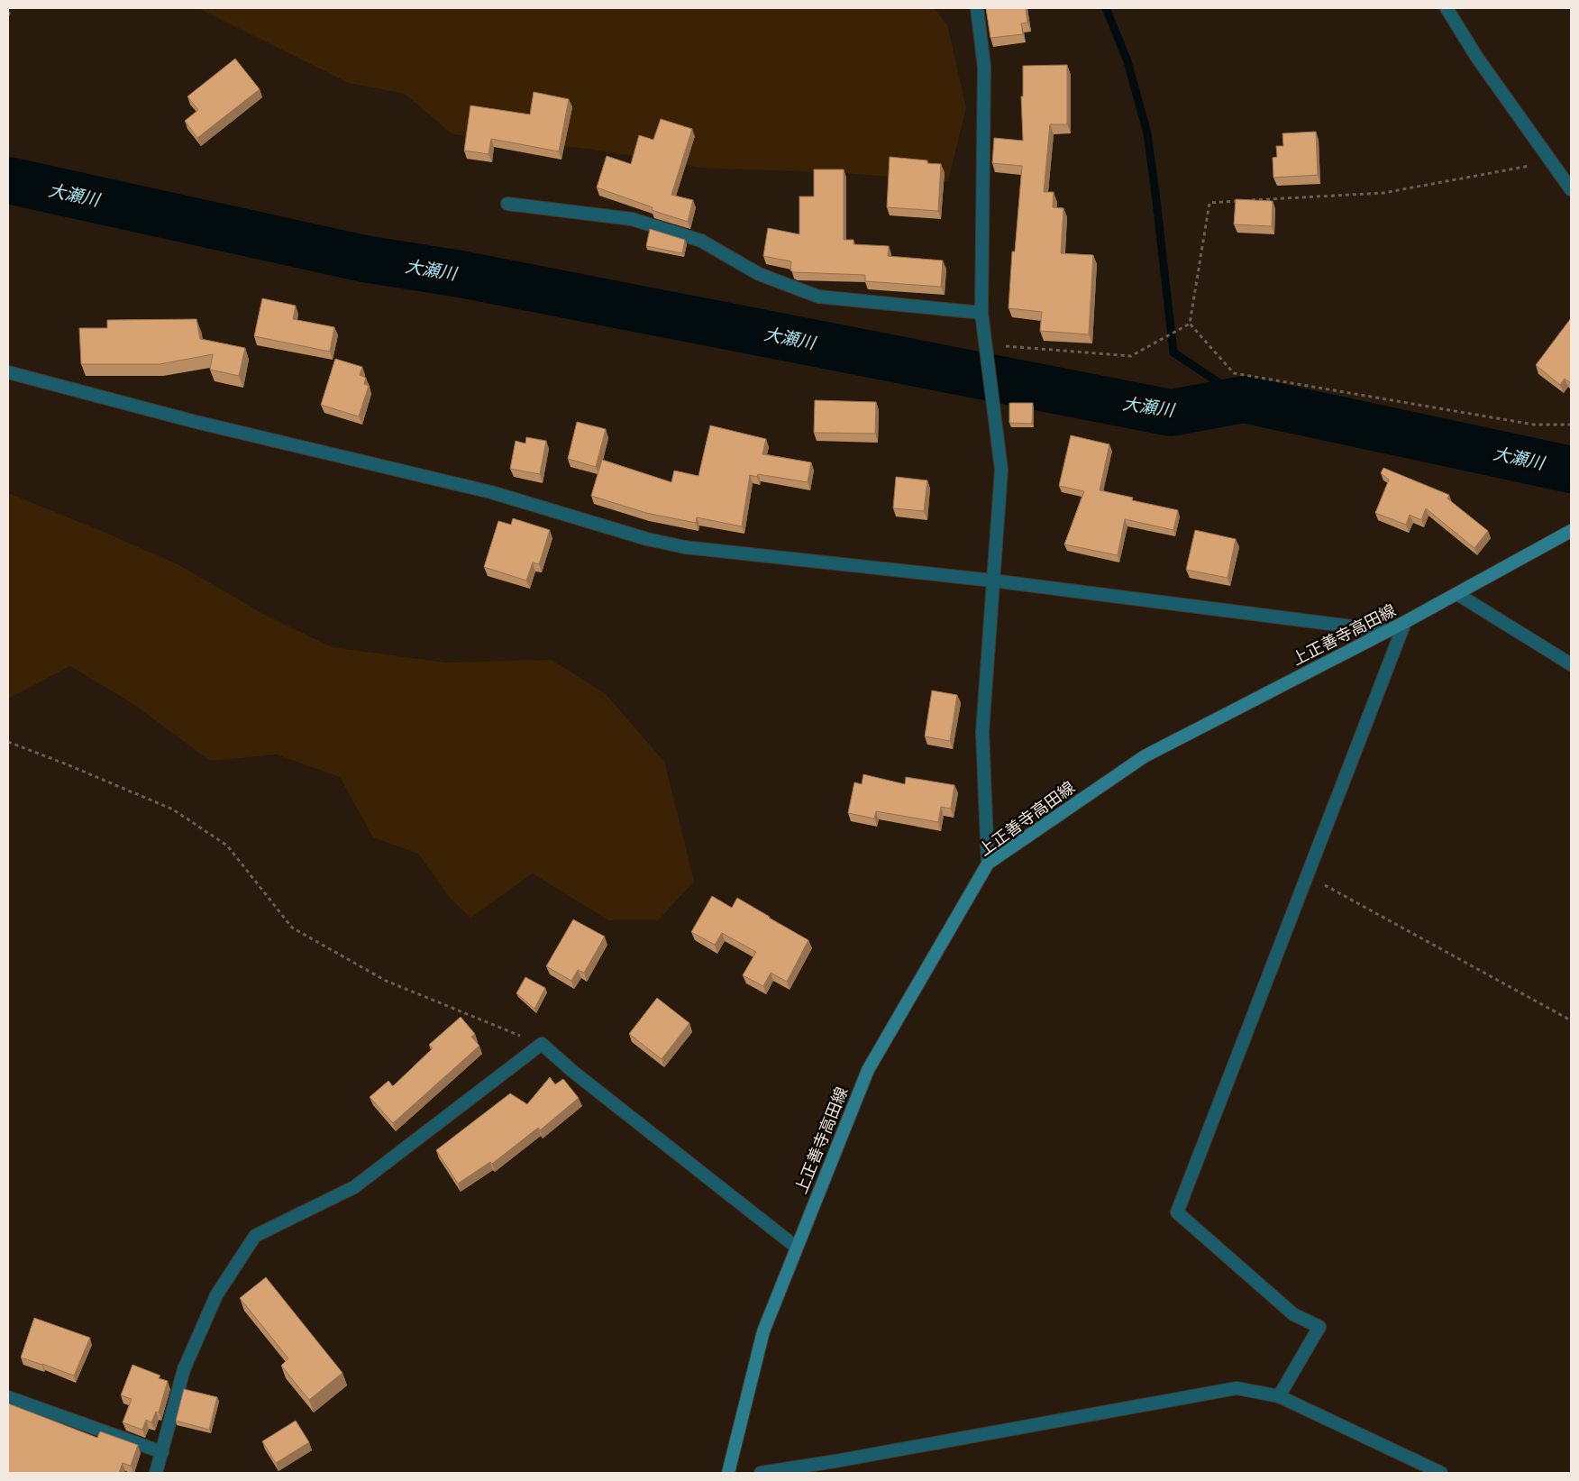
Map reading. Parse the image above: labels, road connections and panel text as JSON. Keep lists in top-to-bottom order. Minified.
{"streets":{"main road":["上正善寺高田線"]},"water":["大瀬川"]}
